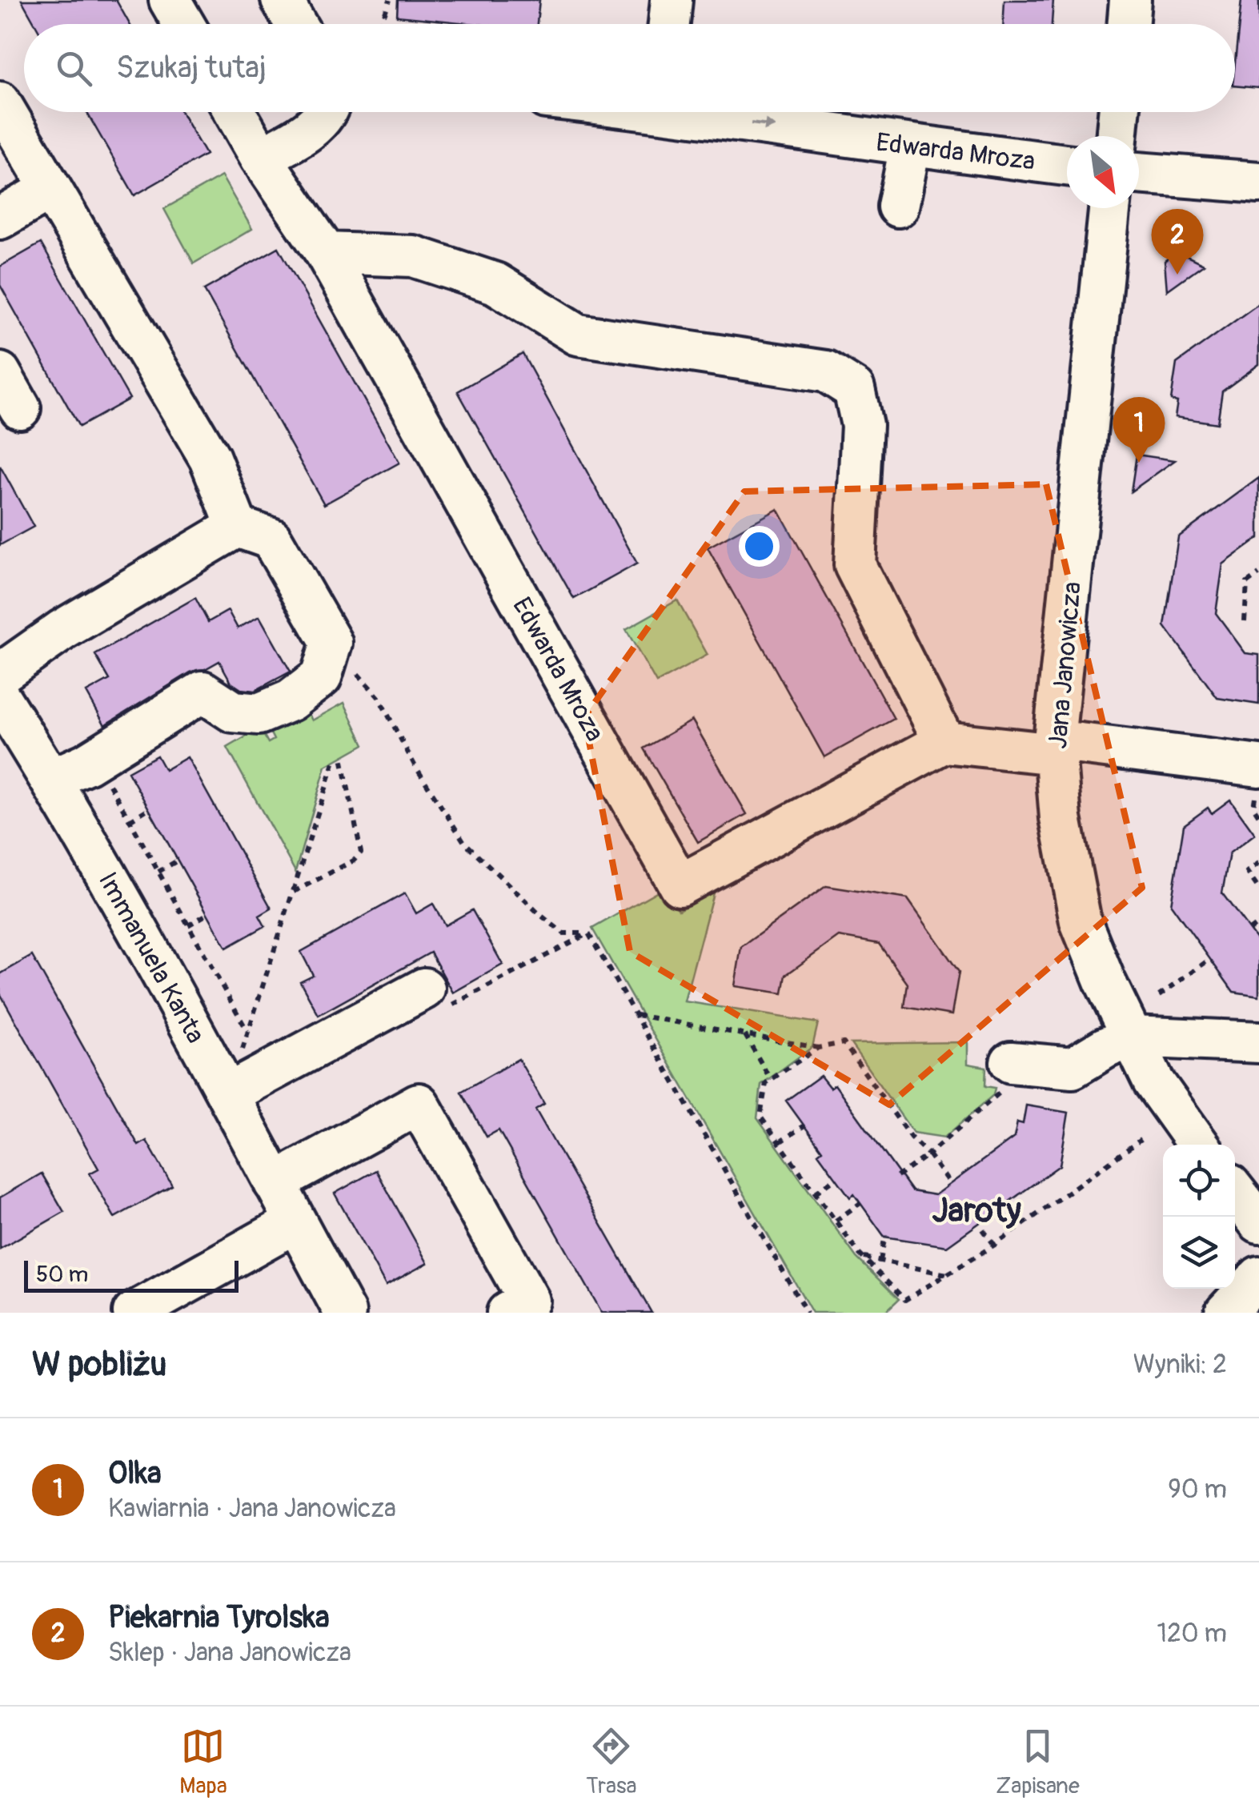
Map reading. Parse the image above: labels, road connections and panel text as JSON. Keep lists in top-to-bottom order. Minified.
{"streets":{"street":["Edwarda Mroza","Jana Janowicza","Immanuela Kanta"]},"districts":["Jaroty"],"scale_bar":"50 m","north":"bottom right","page":{"search":"Szukaj tutaj","pins":["2","1"],"scale":"50 m","heading":["W pobliżu","Wyniki: 2"],"list":[{"mark":"1","name":"Olka","note":"Kawiarnia · Jana Janowicza","value":"90 m"},{"mark":"2","name":"Piekarnia Tyrolska","note":"Sklep · Jana Janowicza","value":"120 m"}],"nav":["Mapa","Trasa","Zapisane"]}}
